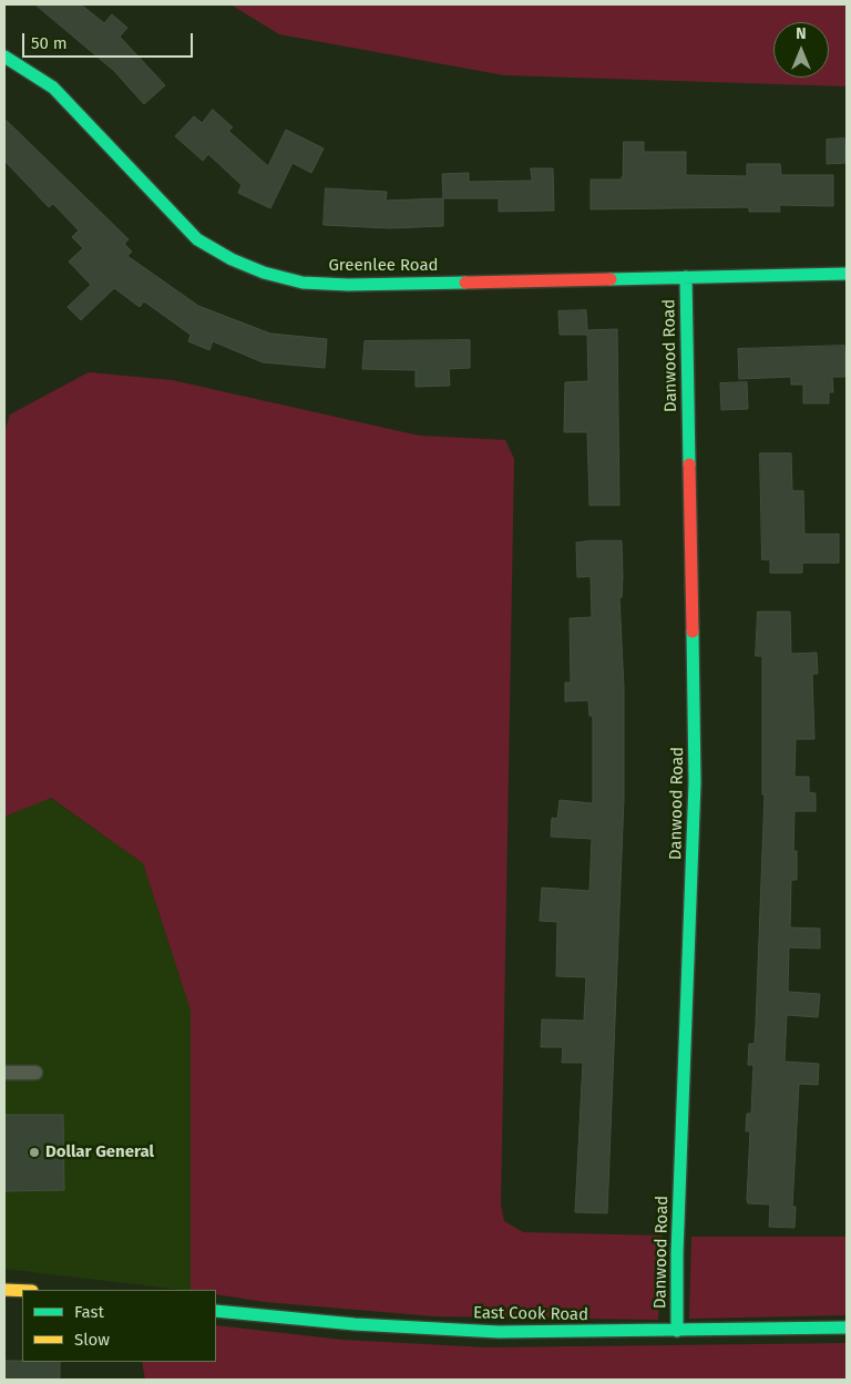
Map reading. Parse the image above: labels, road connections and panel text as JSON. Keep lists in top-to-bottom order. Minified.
{"streets":{"street":["Greenlee Road","Danwood Road","East Cook Road"]},"crossings":[["Greenlee Road","Danwood Road"],["Danwood Road","East Cook Road"]],"places":["Dollar General"],"legend":["Fast","Slow"],"scale_bar":"50 m","north":"top"}
